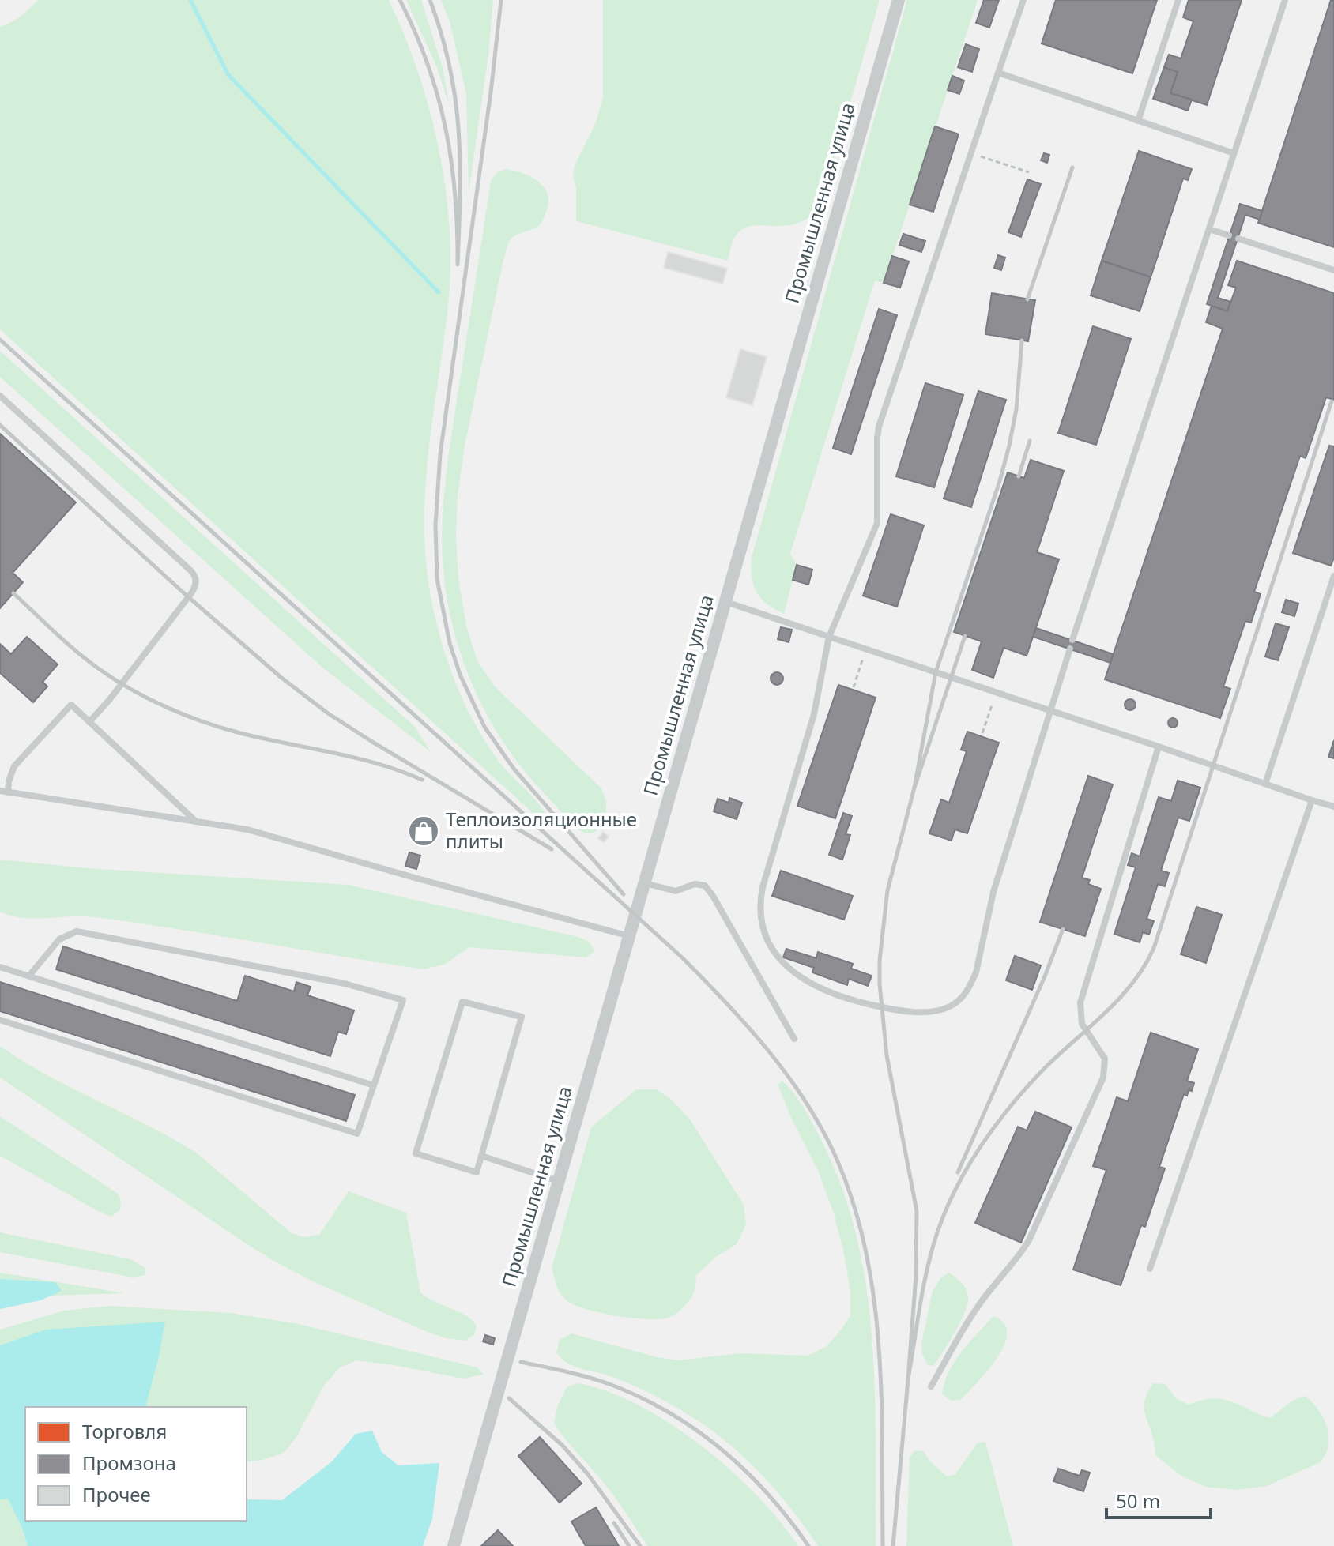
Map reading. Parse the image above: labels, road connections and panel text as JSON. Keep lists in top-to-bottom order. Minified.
{"streets":{"street":["Промышленная улица"]},"places":{"shop":["Теплоизоляционные плиты"]},"legend":["Торговля","Промзона","Прочее"],"scale_bar":"50 m"}
